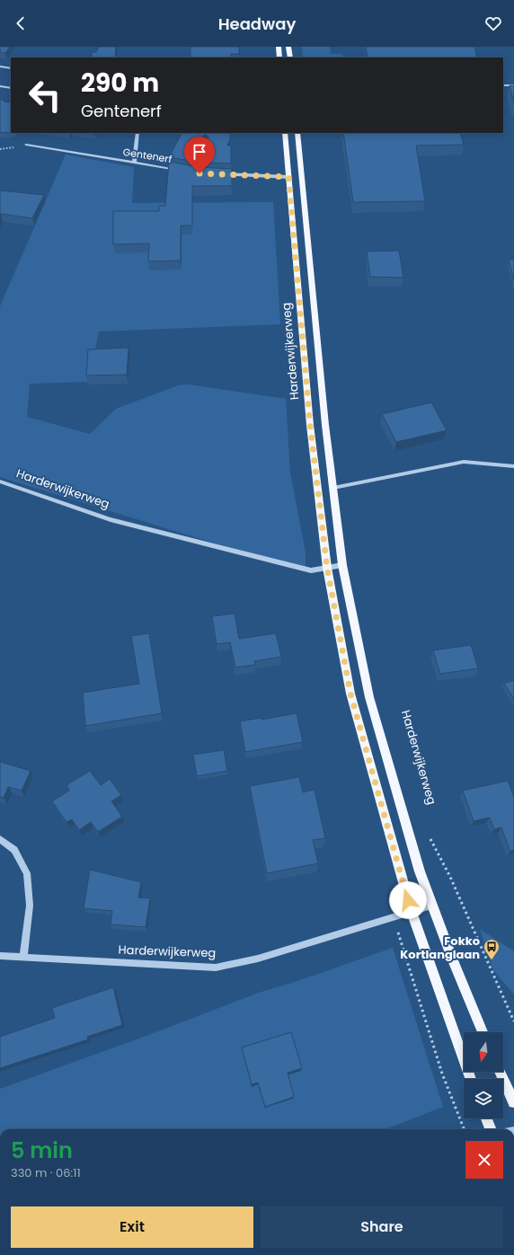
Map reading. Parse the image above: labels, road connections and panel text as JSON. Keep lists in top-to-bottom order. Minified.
{"streets":{"main road":["Harderwijkerweg"],"street":["Gentenerf"]},"places":{"bus stop":["Fokko Kortlanglaan"]},"north":"bottom","page":{"header":"Headway","turn":["290 m","Gentenerf"],"heading":["5 min","330 m · 06:11"],"buttons":["Exit","Share"]}}
